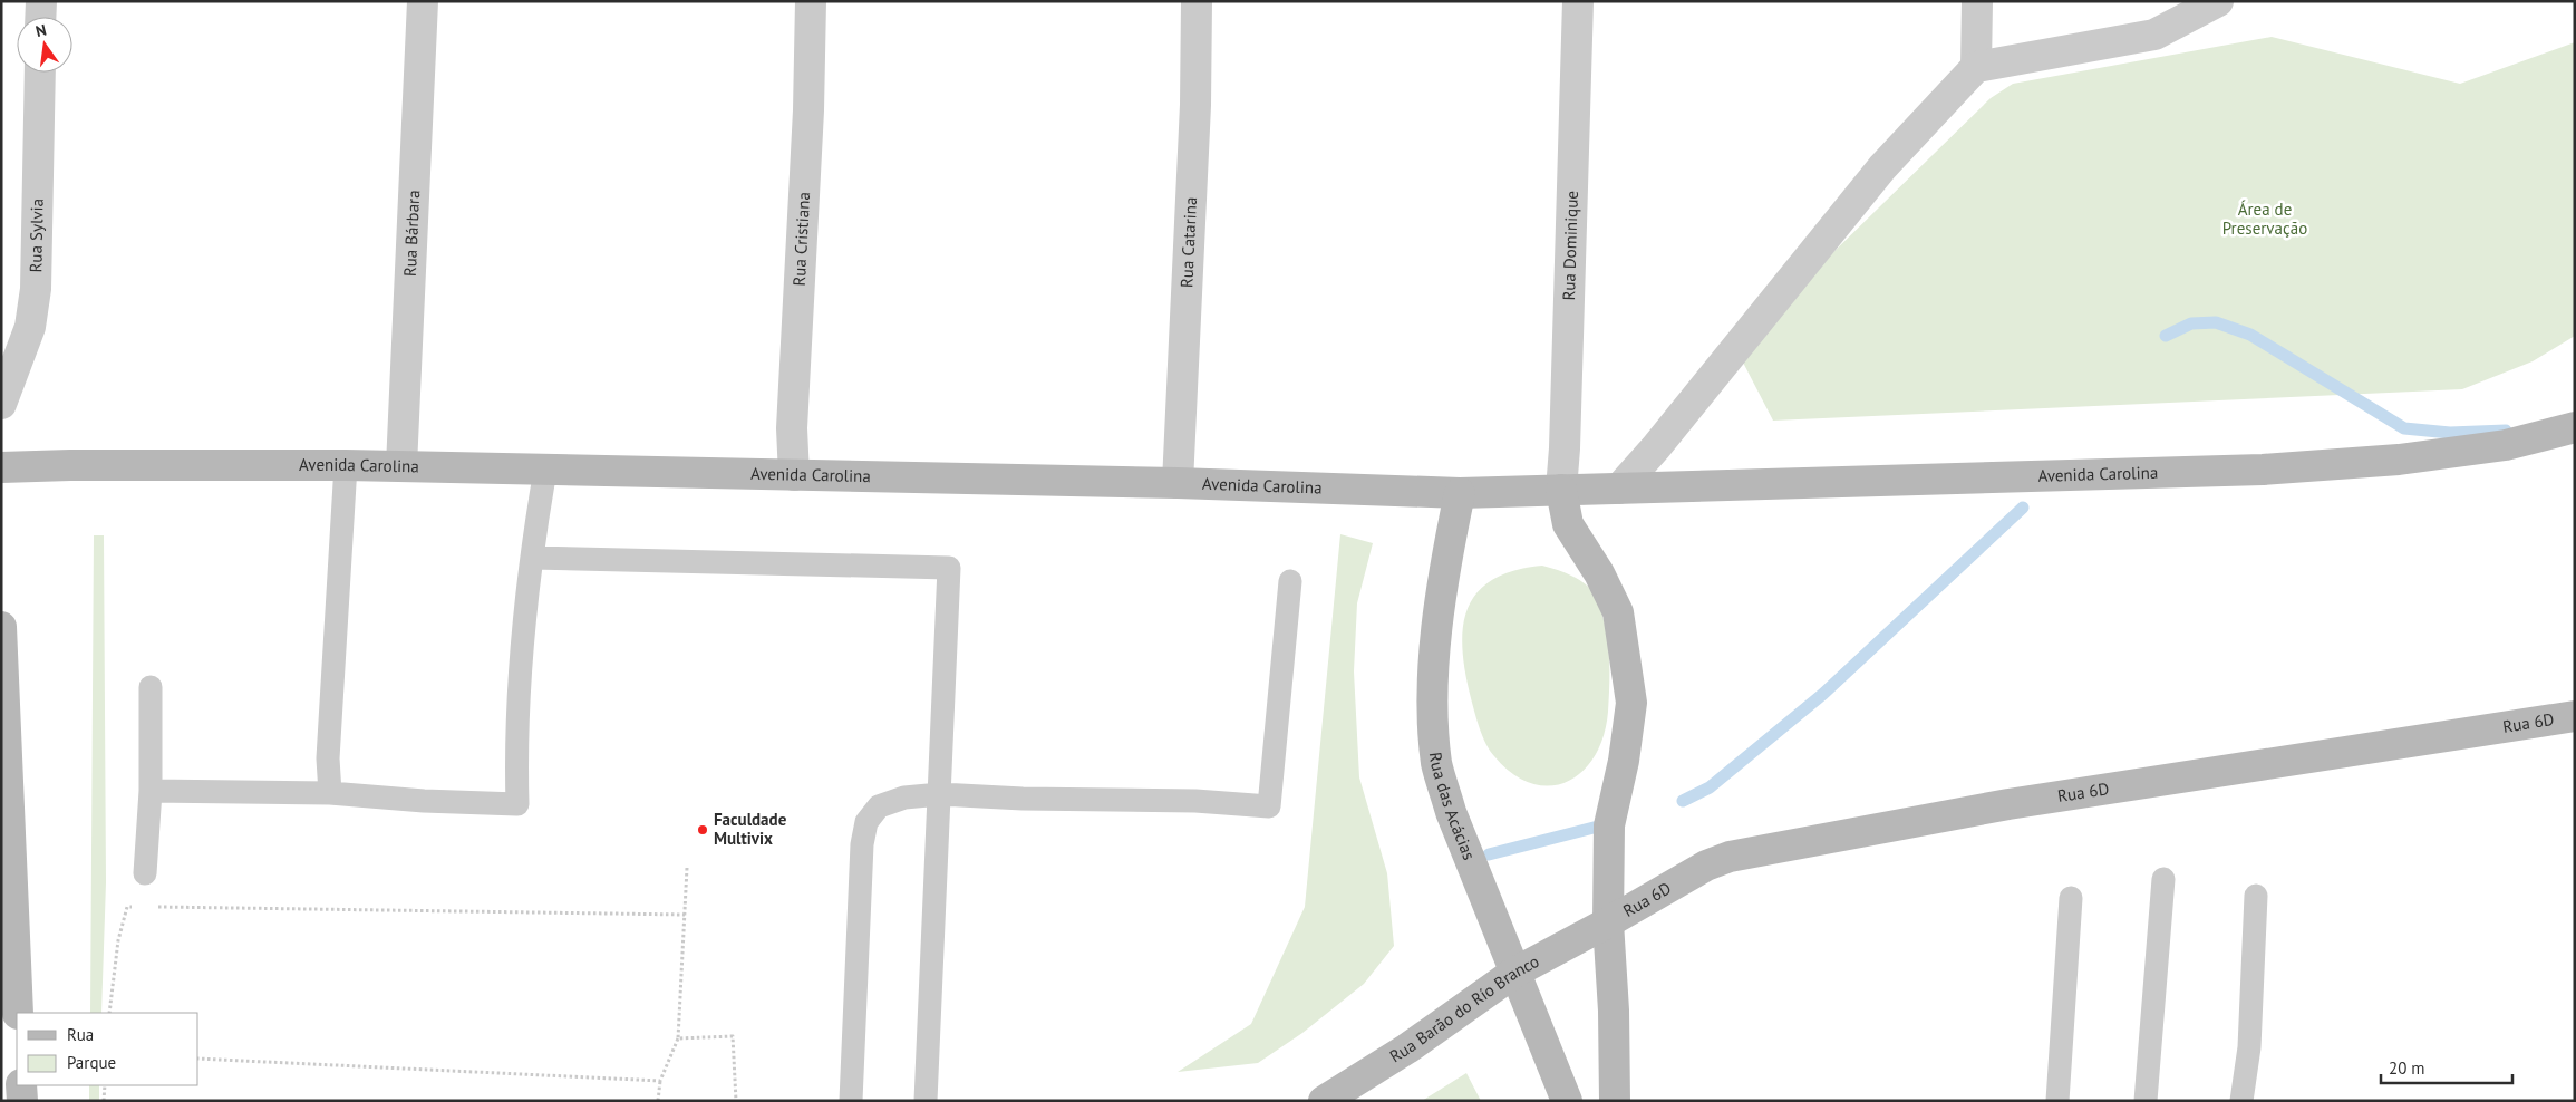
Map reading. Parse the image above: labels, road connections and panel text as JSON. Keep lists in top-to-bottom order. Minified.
{"streets":{"street":["Rua Bárbara","Rua Sylvia","Rua Cristiana","Rua Catarina","Rua Dominique","Avenida Carolina","Rua 6D","Rua das Acácias","Rua Barão do Río Branco"]},"crossings":[["Rua Bárbara","Avenida Carolina"],["Rua Cristiana","Avenida Carolina"],["Rua Catarina","Avenida Carolina"],["Rua Dominique","Avenida Carolina"],["Avenida Carolina","Rua das Acácias"],["Rua 6D","Rua Barão do Río Branco"],["Rua das Acácias","Rua Barão do Río Branco"]],"parks":["Área de Preservação"],"places":["Faculdade Multivix"],"legend":["Rua","Parque"],"scale_bar":"20 m","north":"top"}
